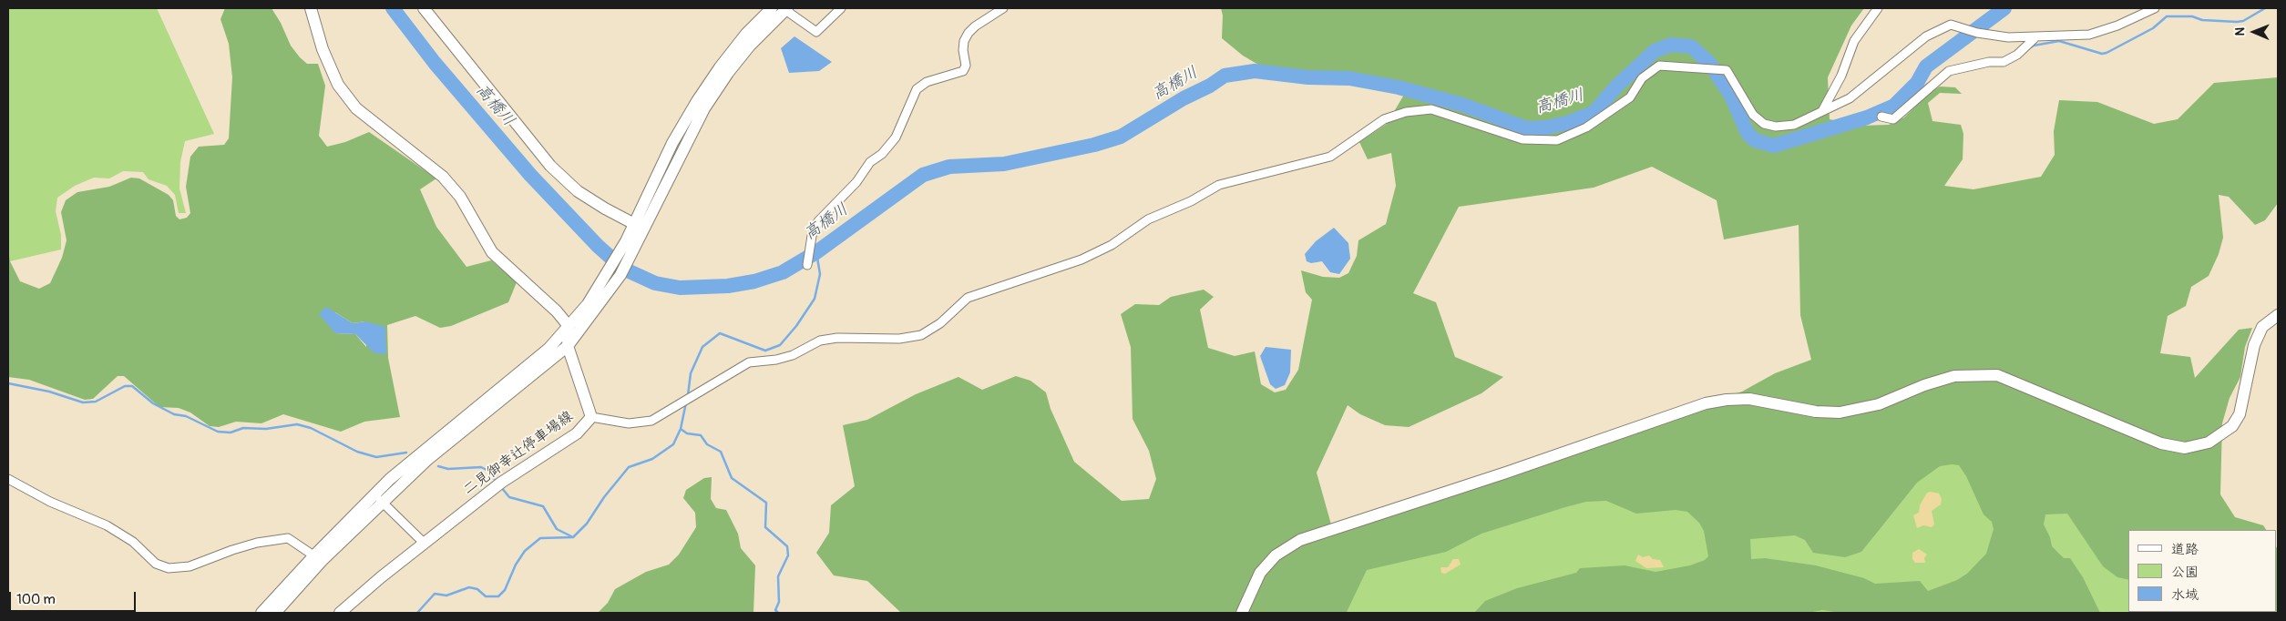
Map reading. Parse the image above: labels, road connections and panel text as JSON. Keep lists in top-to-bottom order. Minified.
{"streets":{"street":["二見御幸辻停車場線"]},"water":["高橋川"],"legend":["道路","公園","水域"],"scale_bar":"100 m","north":"left"}
